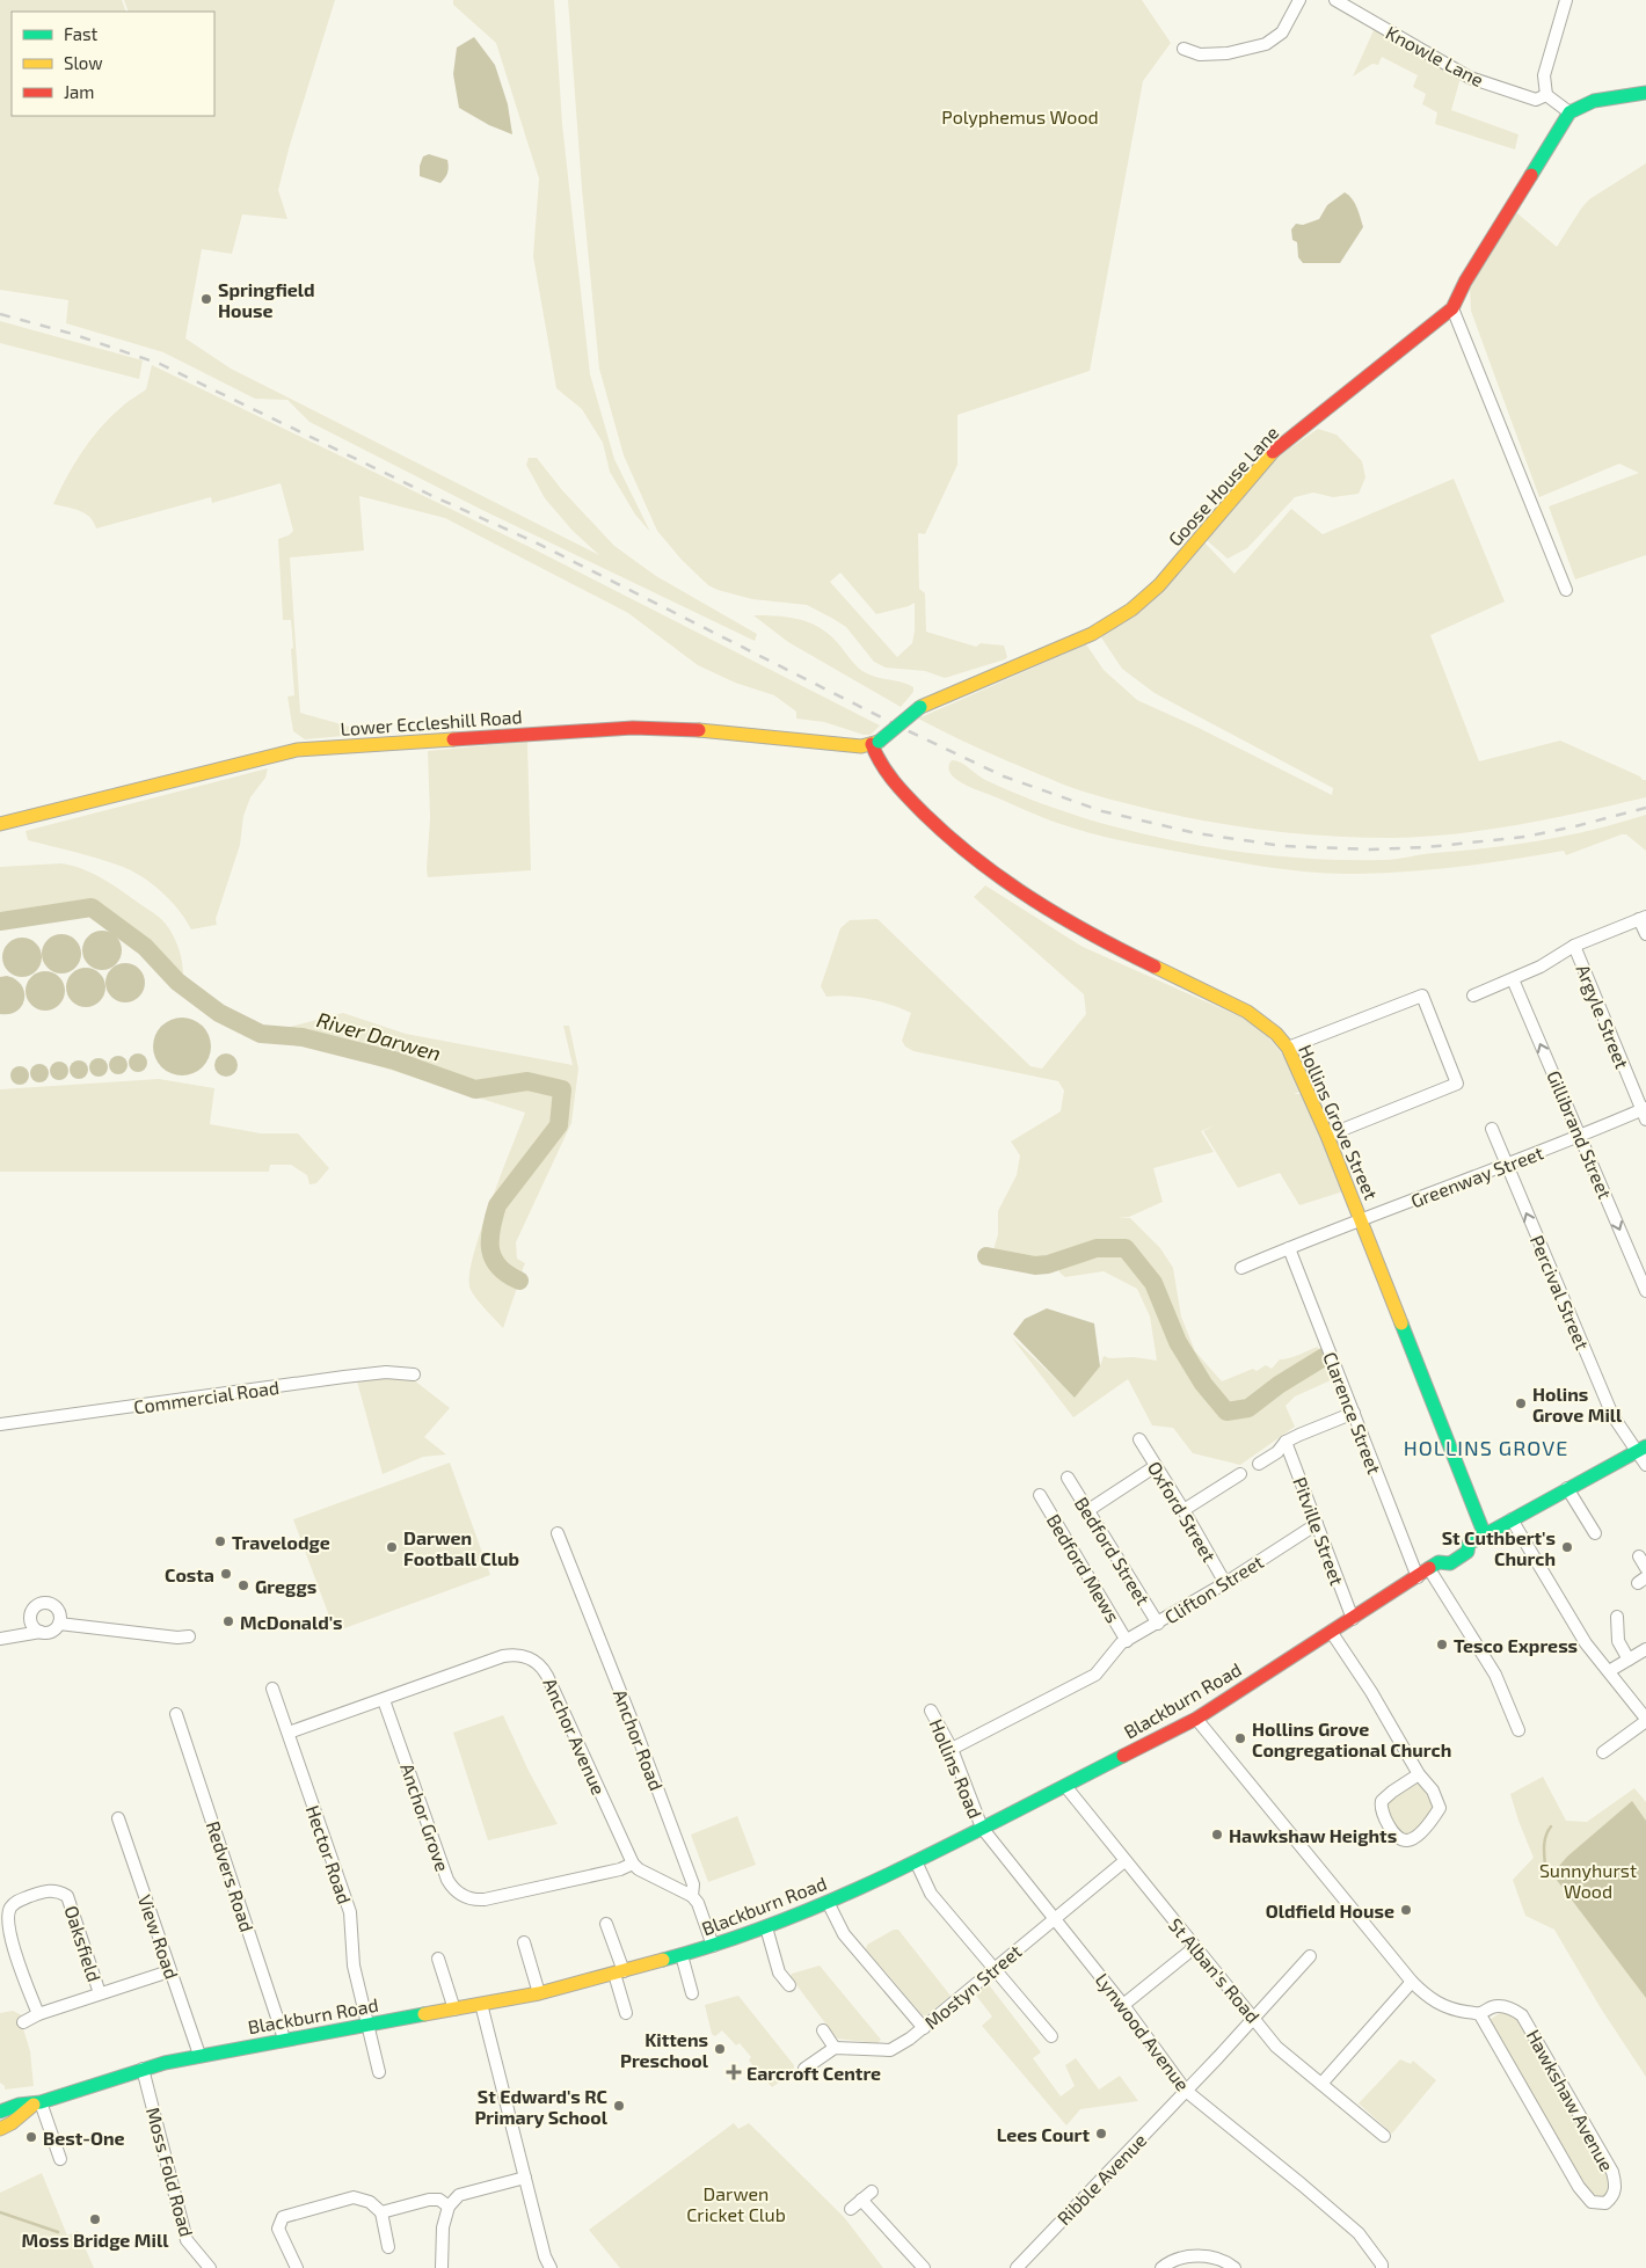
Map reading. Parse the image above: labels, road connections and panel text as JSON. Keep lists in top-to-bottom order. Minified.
{"streets":{"main road":["Goose House Lane","Lower Eccleshill Road","Hollins Grove Street","Blackburn Road"],"street":["Knowle Lane","Argyle Street","Gillibrand Street","Greenway Street","Percival Street","Commercial Road","Clarence Street","Oxford Street","Pitville Street","Bedford Street","Bedford Mews","Clifton Street","Anchor Avenue","Anchor Road","Hollins Road","Anchor Grove","Hector Road","Redvers Road","View Road","Oaksfield","St Alban's Road","Mostyn Street","Lynwood Avenue","Hawkshaw Avenue","Moss Fold Road","Ribble Avenue"]},"crossings":[["Goose House Lane","Lower Eccleshill Road"],["Goose House Lane","Hollins Grove Street"],["Lower Eccleshill Road","Hollins Grove Street"],["Argyle Street","Greenway Street"],["Hollins Grove Street","Greenway Street"],["Hollins Grove Street","Blackburn Road"],["Gillibrand Street","Greenway Street"],["Greenway Street","Percival Street"],["Greenway Street","Clarence Street"],["Percival Street","Blackburn Road"],["Clarence Street","Blackburn Road"],["Oxford Street","Clifton Street"],["Pitville Street","Clifton Street"],["Pitville Street","Blackburn Road"],["Bedford Street","Clifton Street"],["Bedford Mews","Clifton Street"],["Clifton Street","Hollins Road"],["Blackburn Road","Anchor Road"],["Blackburn Road","Hollins Road"],["Blackburn Road","Hector Road"],["Blackburn Road","Redvers Road"],["Blackburn Road","View Road"],["Blackburn Road","St Alban's Road"],["Blackburn Road","Lynwood Avenue"],["Blackburn Road","Hawkshaw Avenue"],["Blackburn Road","Moss Fold Road"],["Anchor Avenue","Anchor Grove"],["Anchor Avenue","Hector Road"],["Hollins Road","Lynwood Avenue"],["St Alban's Road","Mostyn Street"],["St Alban's Road","Ribble Avenue"],["Mostyn Street","Lynwood Avenue"],["Lynwood Avenue","Ribble Avenue"]],"one_way":["Percival Street"],"districts":["HOLLINS GROVE"],"water":["River Darwen"],"parks":["Polyphemus Wood","Sunnyhurst Wood","Darwen Cricket Club"],"places":{"other":["Springfield House","Holins Grove Mill","Travelodge","Darwen Football Club","St Cuthbert's Church","Costa","Greggs","McDonald's","Tesco Express","Hollins Grove Congregational Church","Hawkshaw Heights","Oldfield House","Kittens Preschool","St Edward's RC Primary School","Lees Court","Best-One","Moss Bridge Mill"],"health":["Earcroft Centre"]},"legend":["Fast","Slow","Jam"]}
